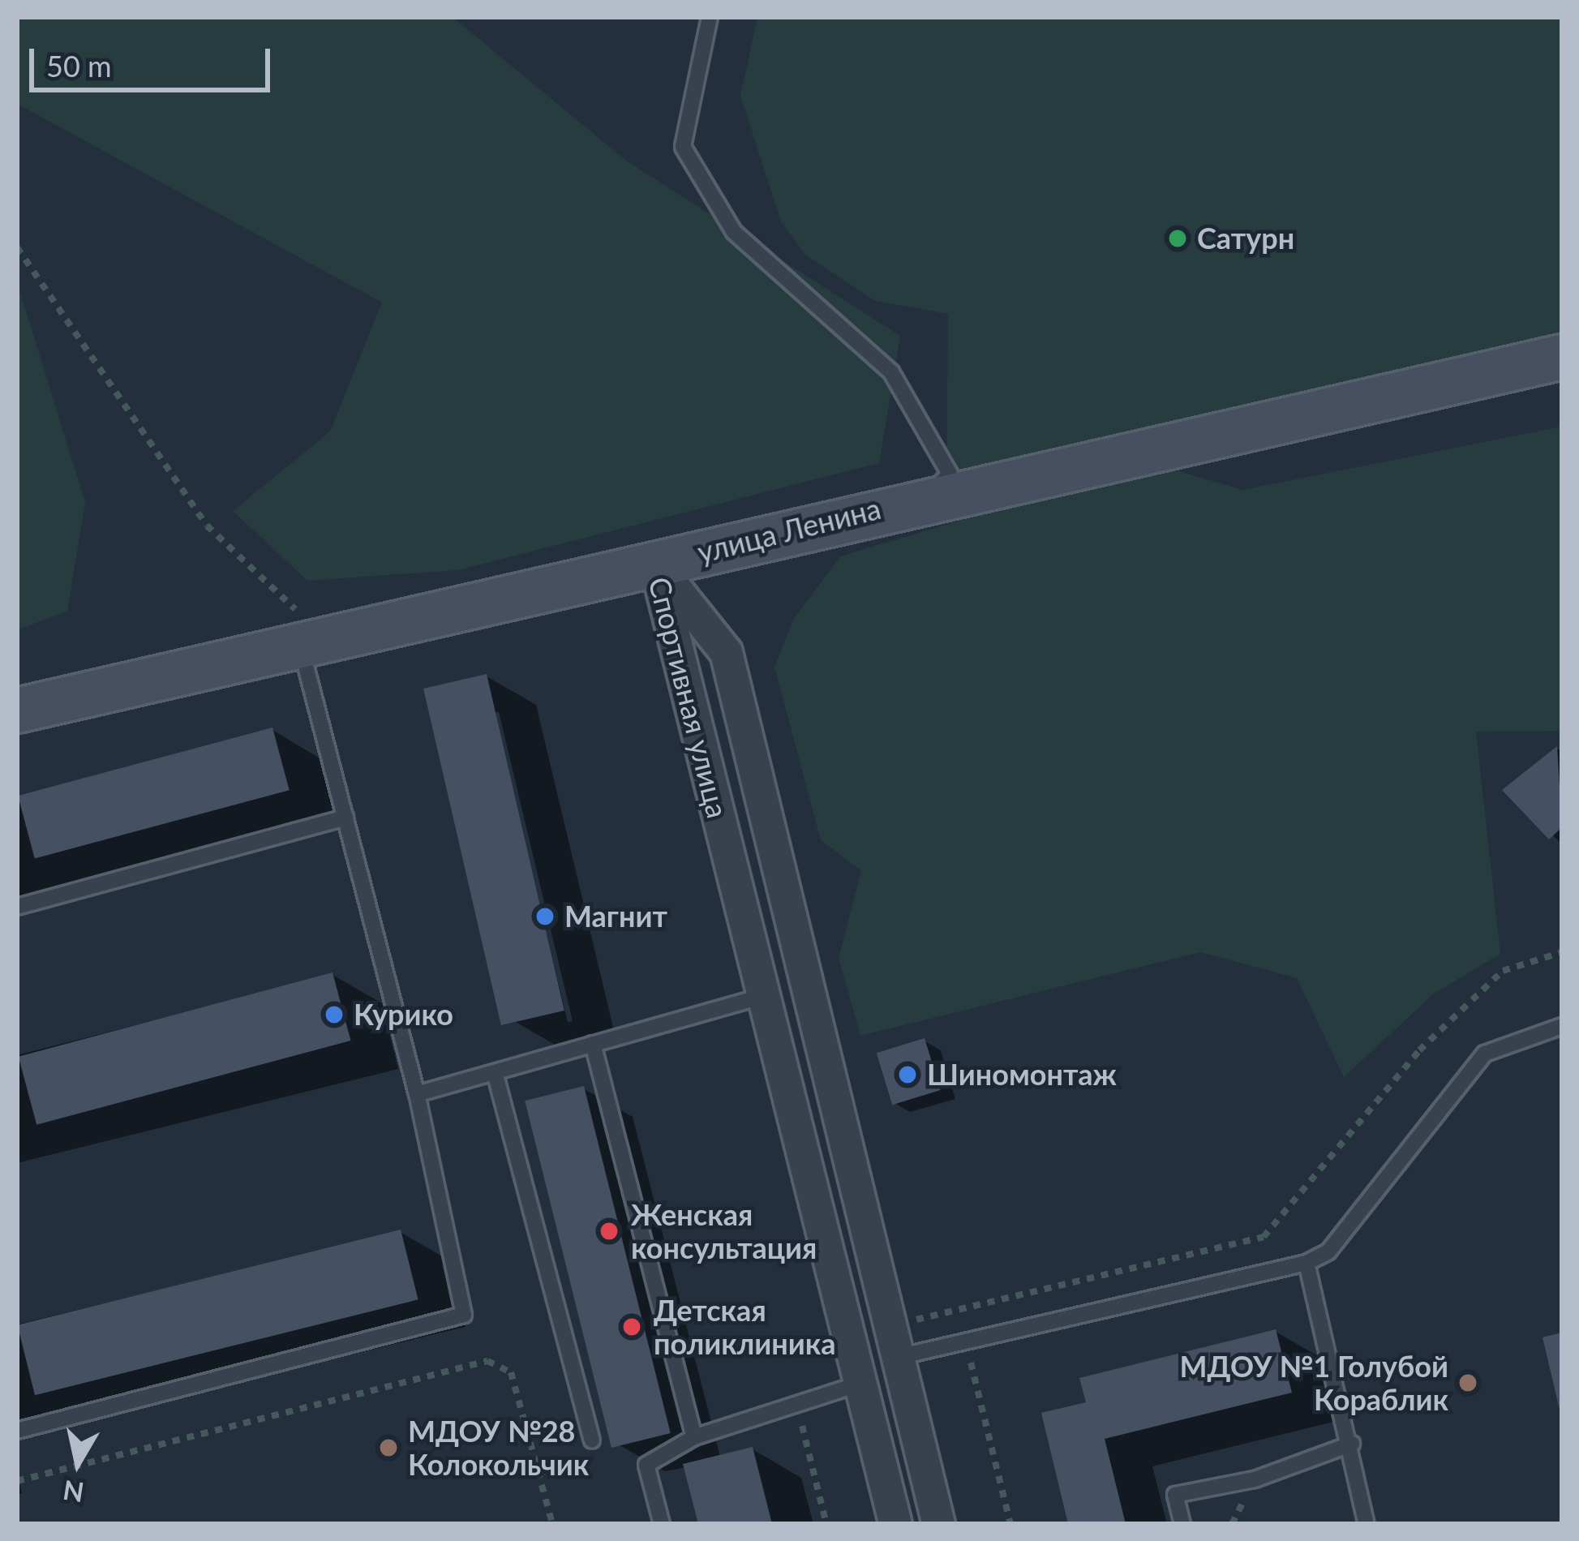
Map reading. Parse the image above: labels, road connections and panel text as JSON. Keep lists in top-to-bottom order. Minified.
{"streets":{"street":["улица Ленина","Спортивная улица"]},"crossings":[["улица Ленина","Спортивная улица"]],"places":["Сатурн","Магнит","Курико","Шиномонтаж","Женская консультация","Детская поликлиника","МДОУ №1 Голубой Кораблик","МДОУ №28 Колокольчик"],"scale_bar":"50 m","north":"bottom"}
